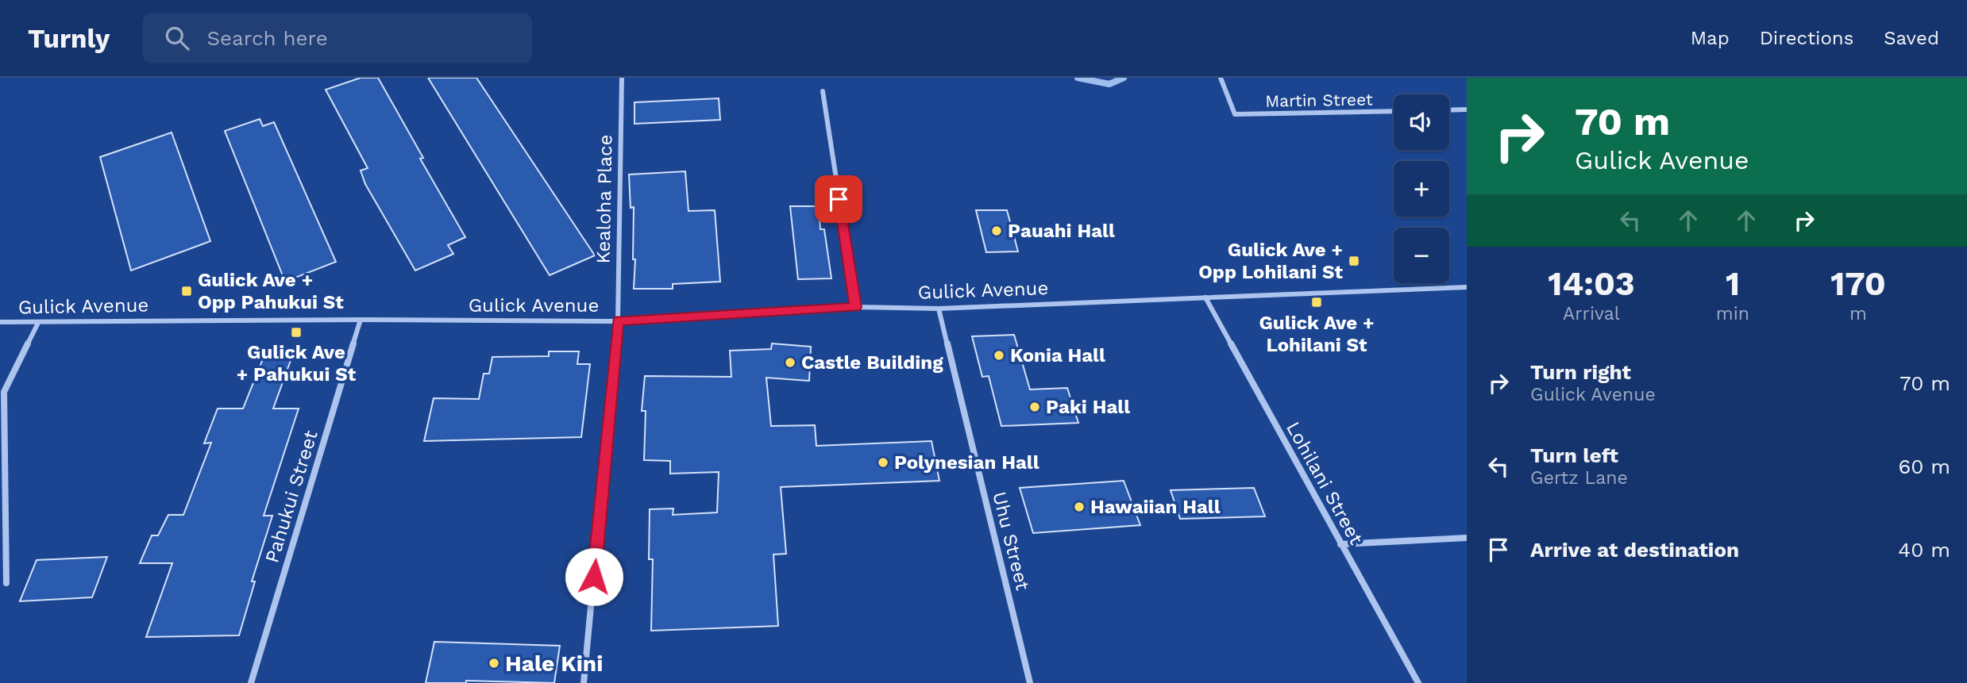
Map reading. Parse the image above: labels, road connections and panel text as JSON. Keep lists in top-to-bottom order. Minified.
{"streets":{"street":["Martin Street","Kealoha Place","Gulick Avenue","Lohilani Street","Pahukui Street","Uhu Street"]},"crossings":[["Kealoha Place","Gulick Avenue"],["Gulick Avenue","Lohilani Street"],["Gulick Avenue","Pahukui Street"],["Gulick Avenue","Uhu Street"]],"places":{"other":["Pauahi Hall","Konia Hall","Castle Building","Paki Hall","Polynesian Hall","Hawaiian Hall","Hale Kini"],"transit":["Gulick Ave + Opp Lohilani St","Gulick Ave + Opp Pahukui St","Gulick Ave + Lohilani St","Gulick Ave + Pahukui St"]},"page":{"header":"Turnly","search":"Search here","nav":["Map","Directions","Saved"],"turn":["70 m","Gulick Avenue"],"map_buttons":["+","−"],"eta":["14:03","Arrival","1","min","170","m"],"list":[{"name":"Turn right","note":"Gulick Avenue","value":"70 m"},{"name":"Turn left","note":"Gertz Lane","value":"60 m"},{"name":"Arrive at destination","value":"40 m"}]}}
